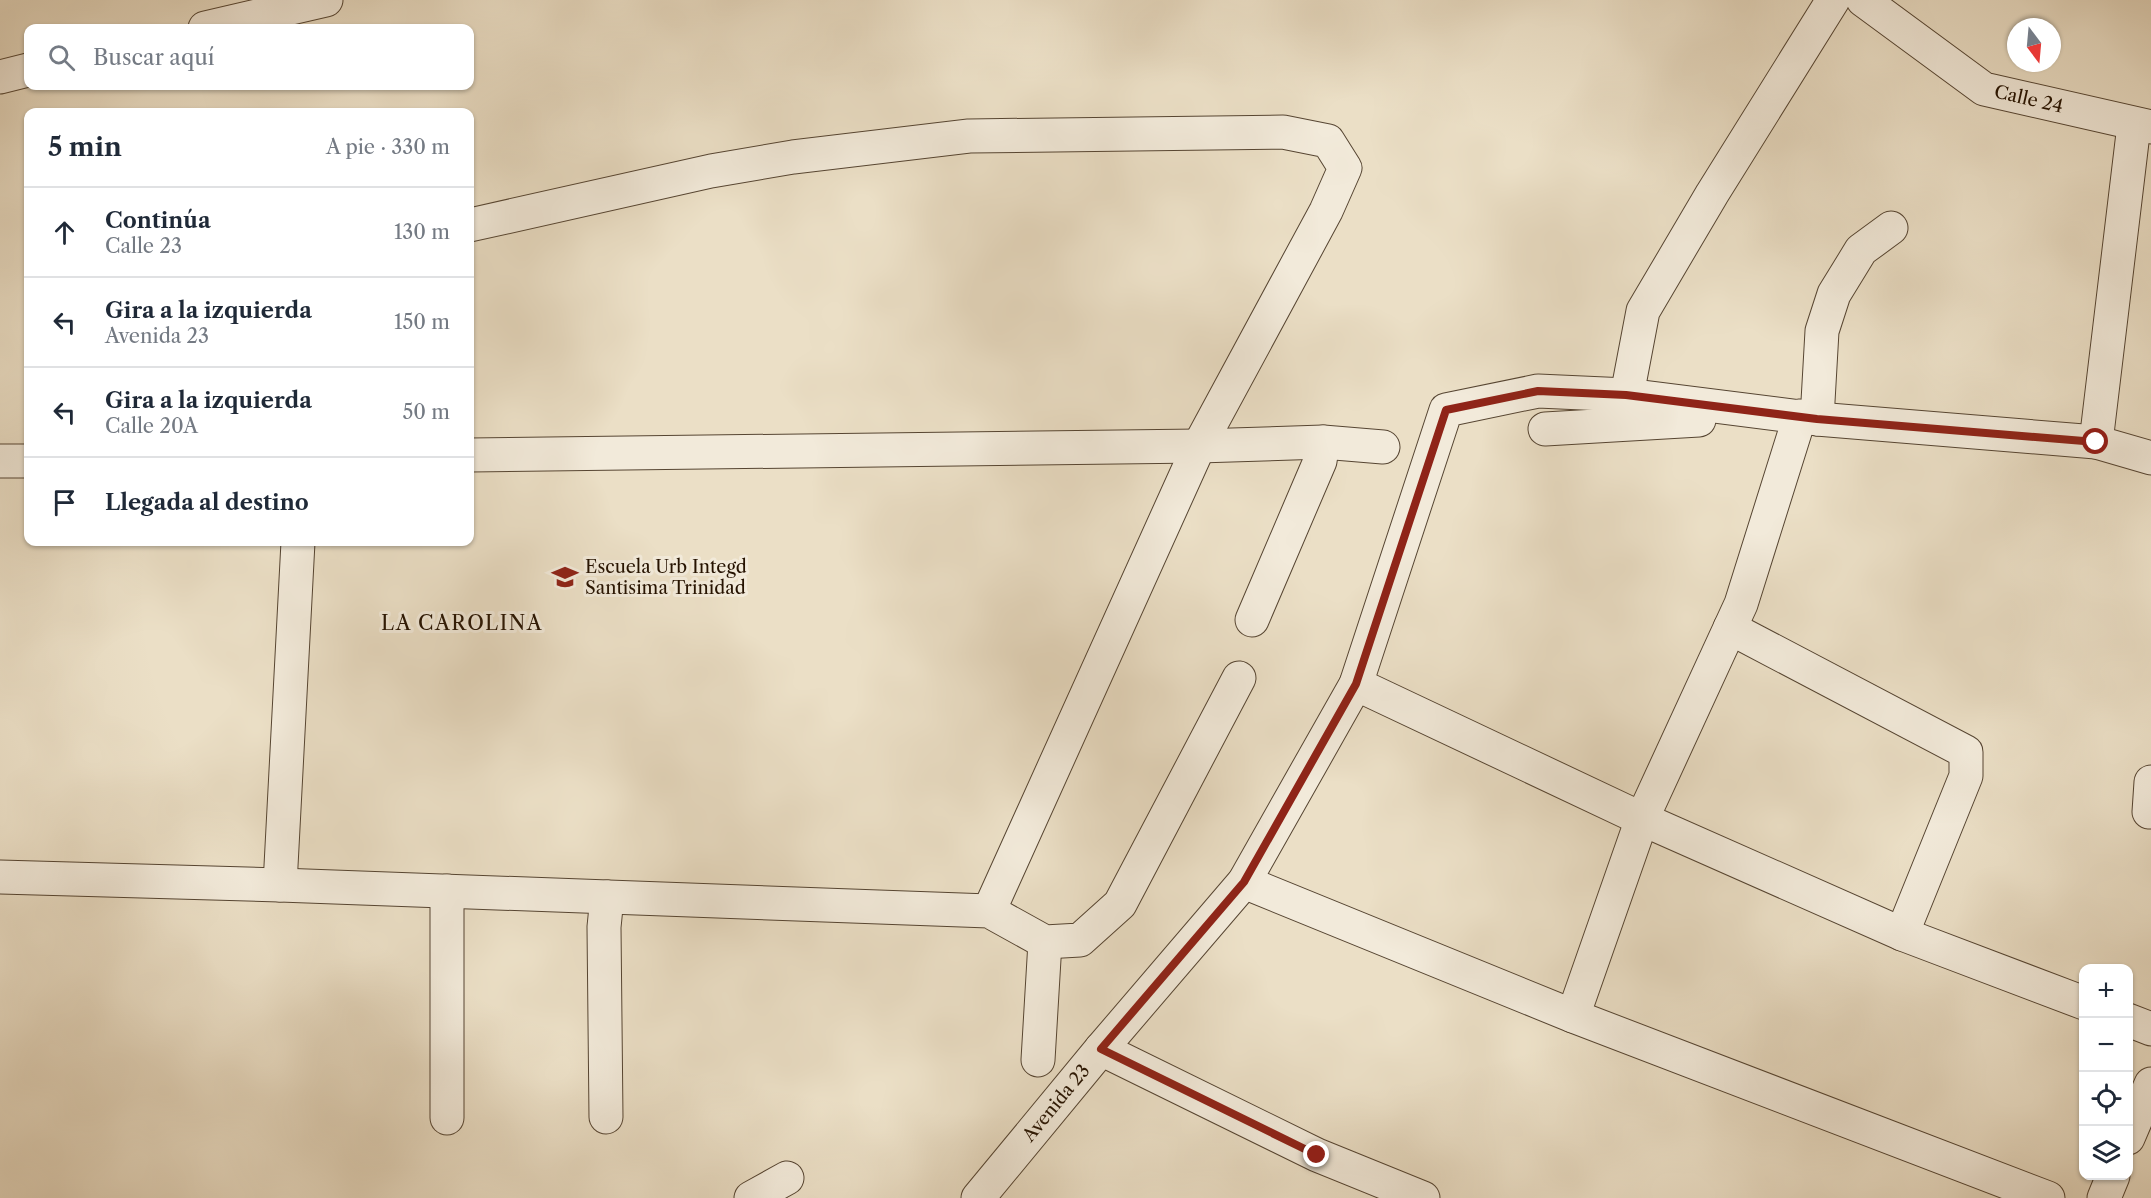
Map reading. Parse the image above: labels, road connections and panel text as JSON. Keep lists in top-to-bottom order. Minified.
{"streets":{"street":["Calle 24","Avenida 23"]},"districts":["LA CAROLINA"],"places":{"school or university":["Escuela Urb Integd Santisima Trinidad"]},"north":"bottom","page":{"search":"Buscar aquí","heading":["5 min","A pie · 330 m"],"list":[["Continúa","Calle 23","130 m"],["Gira a la izquierda","Avenida 23","150 m"],["Gira a la izquierda","Calle 20A","50 m"],"Llegada al destino"],"map_buttons":["+","−"]}}
